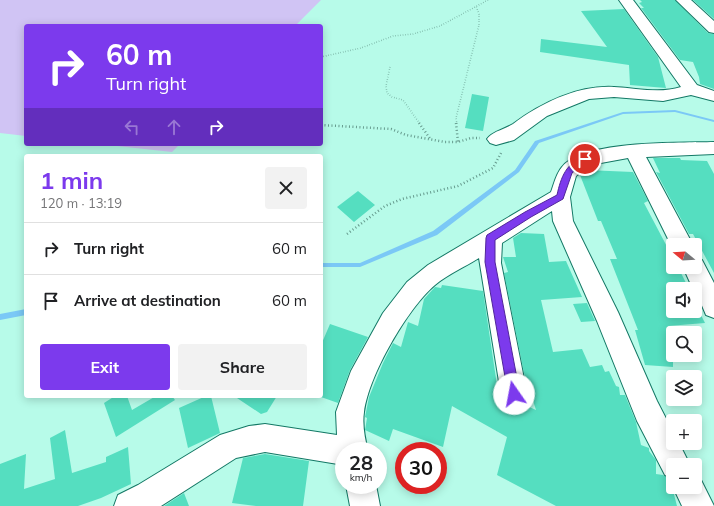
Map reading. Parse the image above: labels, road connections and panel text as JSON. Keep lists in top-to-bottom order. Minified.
{"north":"left","page":{"turn":["60 m","Turn right"],"heading":["1 min","120 m · 13:19"],"list":[{"name":"Turn right","value":"60 m"},{"name":"Arrive at destination","value":"60 m"}],"map_buttons":["+","−"],"buttons":["Exit","Share"],"speed":"28 km/h","limit":"30"}}
